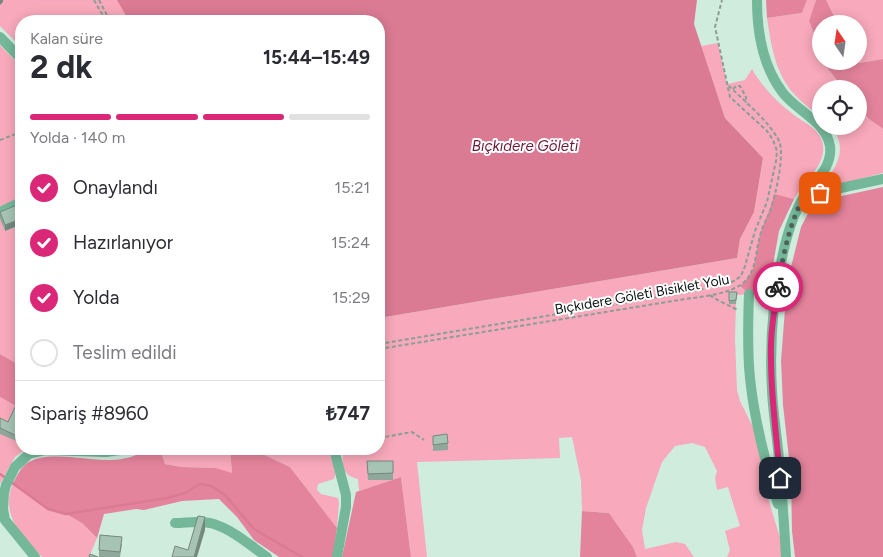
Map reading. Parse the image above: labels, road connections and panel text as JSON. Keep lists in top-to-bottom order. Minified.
{"streets":{"path":["Bıçkıdere Göleti Bisiklet Yolu"]},"water":["Bıçkıdere Göleti"],"north":"top","page":{"heading":["2 dk","Kalan süre","15:44–15:49"],"panel":["Sipariş #8960","₺747"],"bar":"Yolda · 140 m","list":[["Onaylandı","15:21"],["Hazırlanıyor","15:24"],["Yolda","15:29"],"Teslim edildi"]}}
